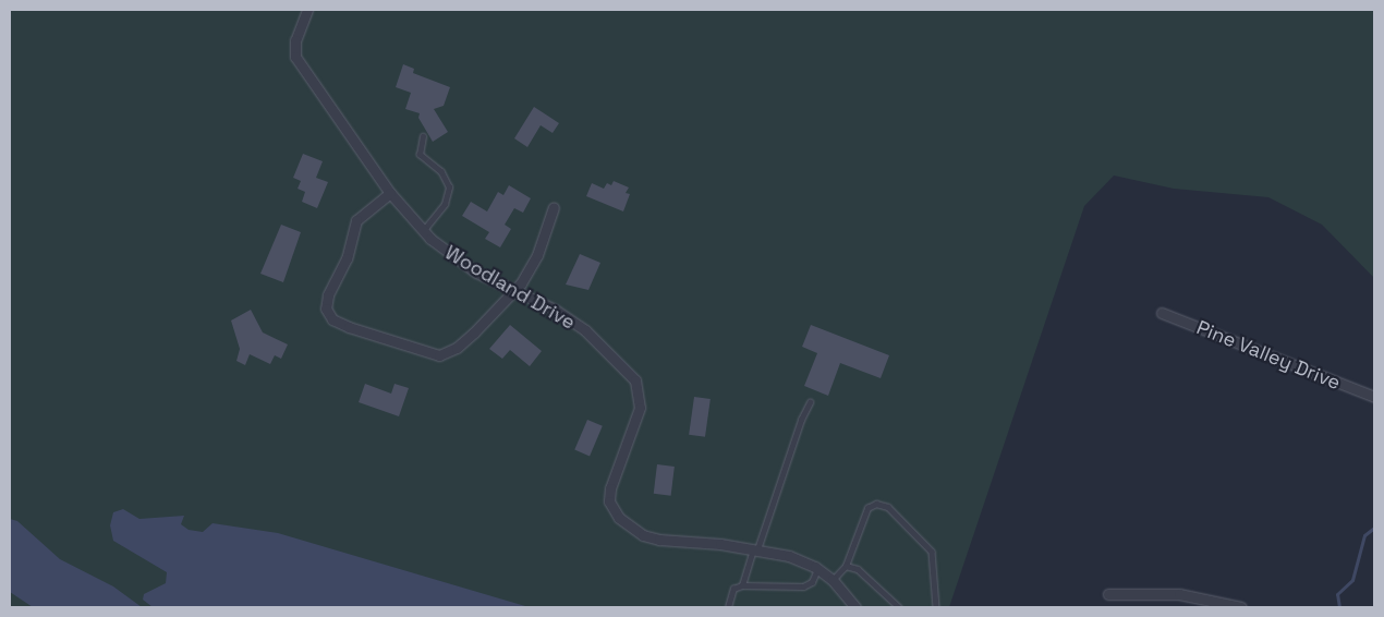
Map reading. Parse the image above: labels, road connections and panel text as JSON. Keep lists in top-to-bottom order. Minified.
{"streets":{"street":["Woodland Drive","Pine Valley Drive"]}}
